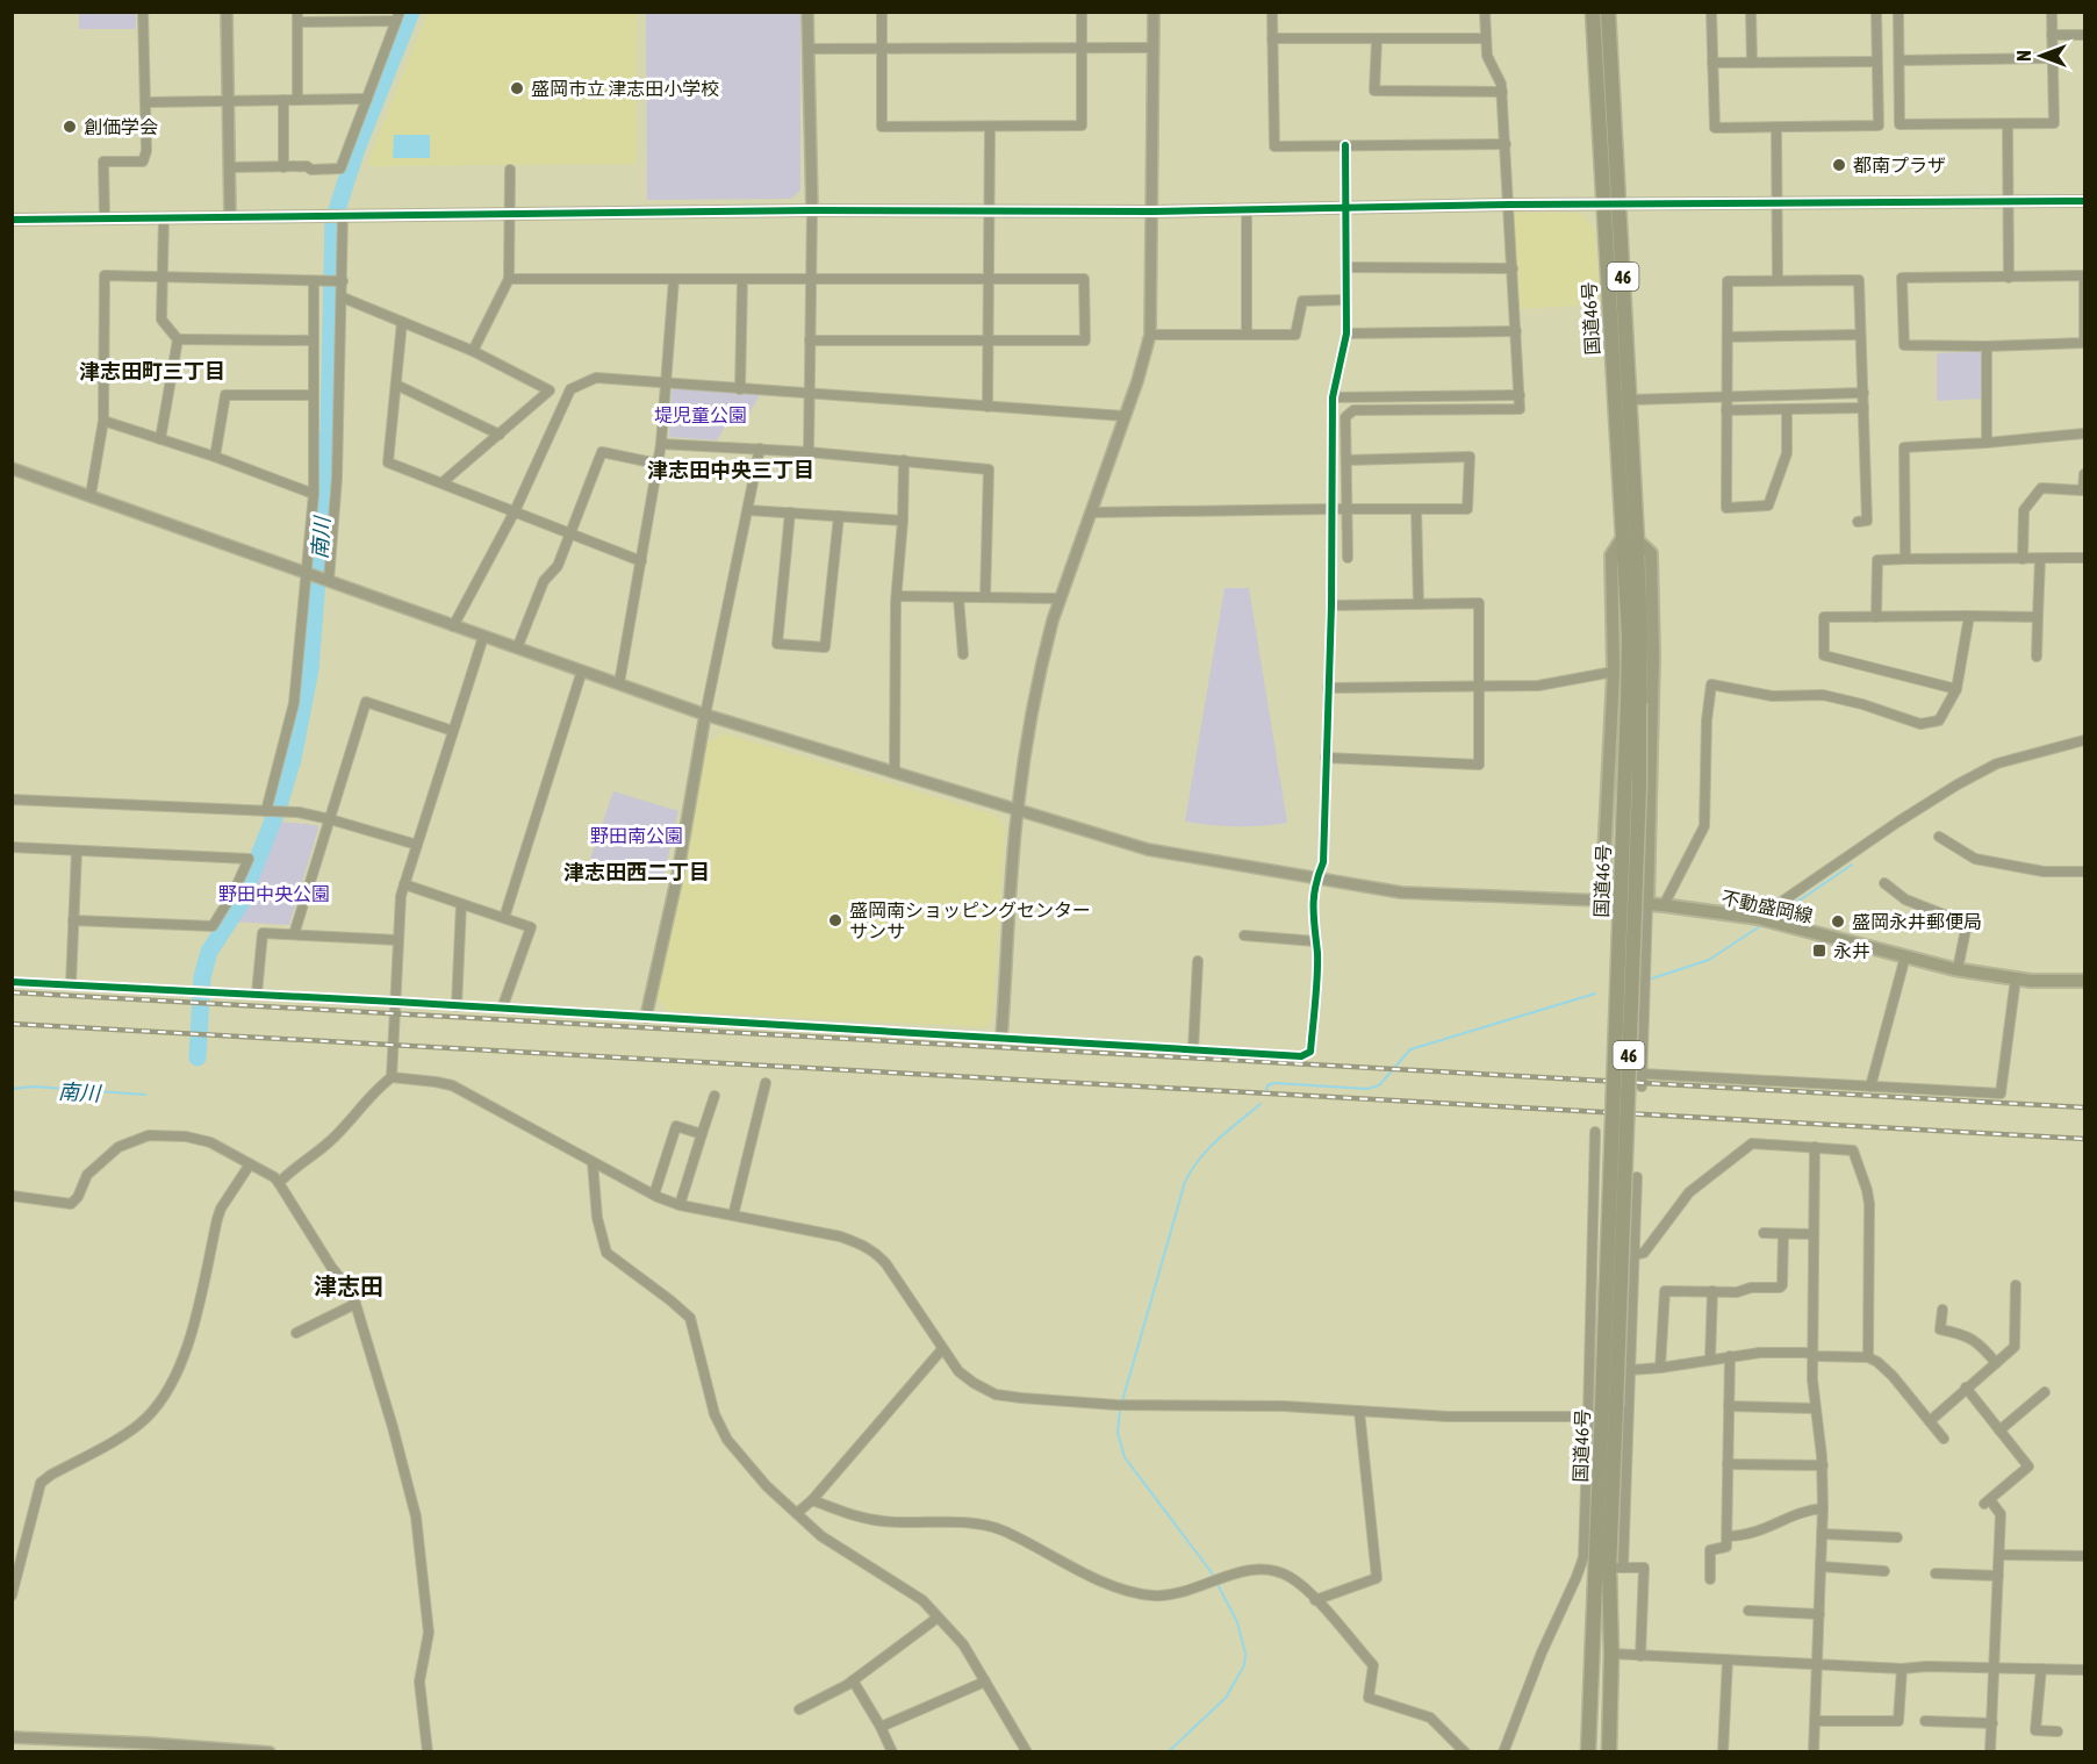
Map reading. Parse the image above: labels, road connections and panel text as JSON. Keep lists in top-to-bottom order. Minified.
{"streets":{"highway":["46","国道46号"],"main road":["不動盛岡線"]},"districts":["津志田町三丁目","津志田中央三丁目","津志田西二丁目","津志田"],"water":["南川"],"parks":["堤児童公園","野田南公園","野田中央公園"],"places":{"other":["盛岡市立 津志田小学校","創価学会","都南プラザ","盛岡南ショッピングセンター サンサ","盛岡永井郵便局"],"transit":["永井"]},"north":"left"}
